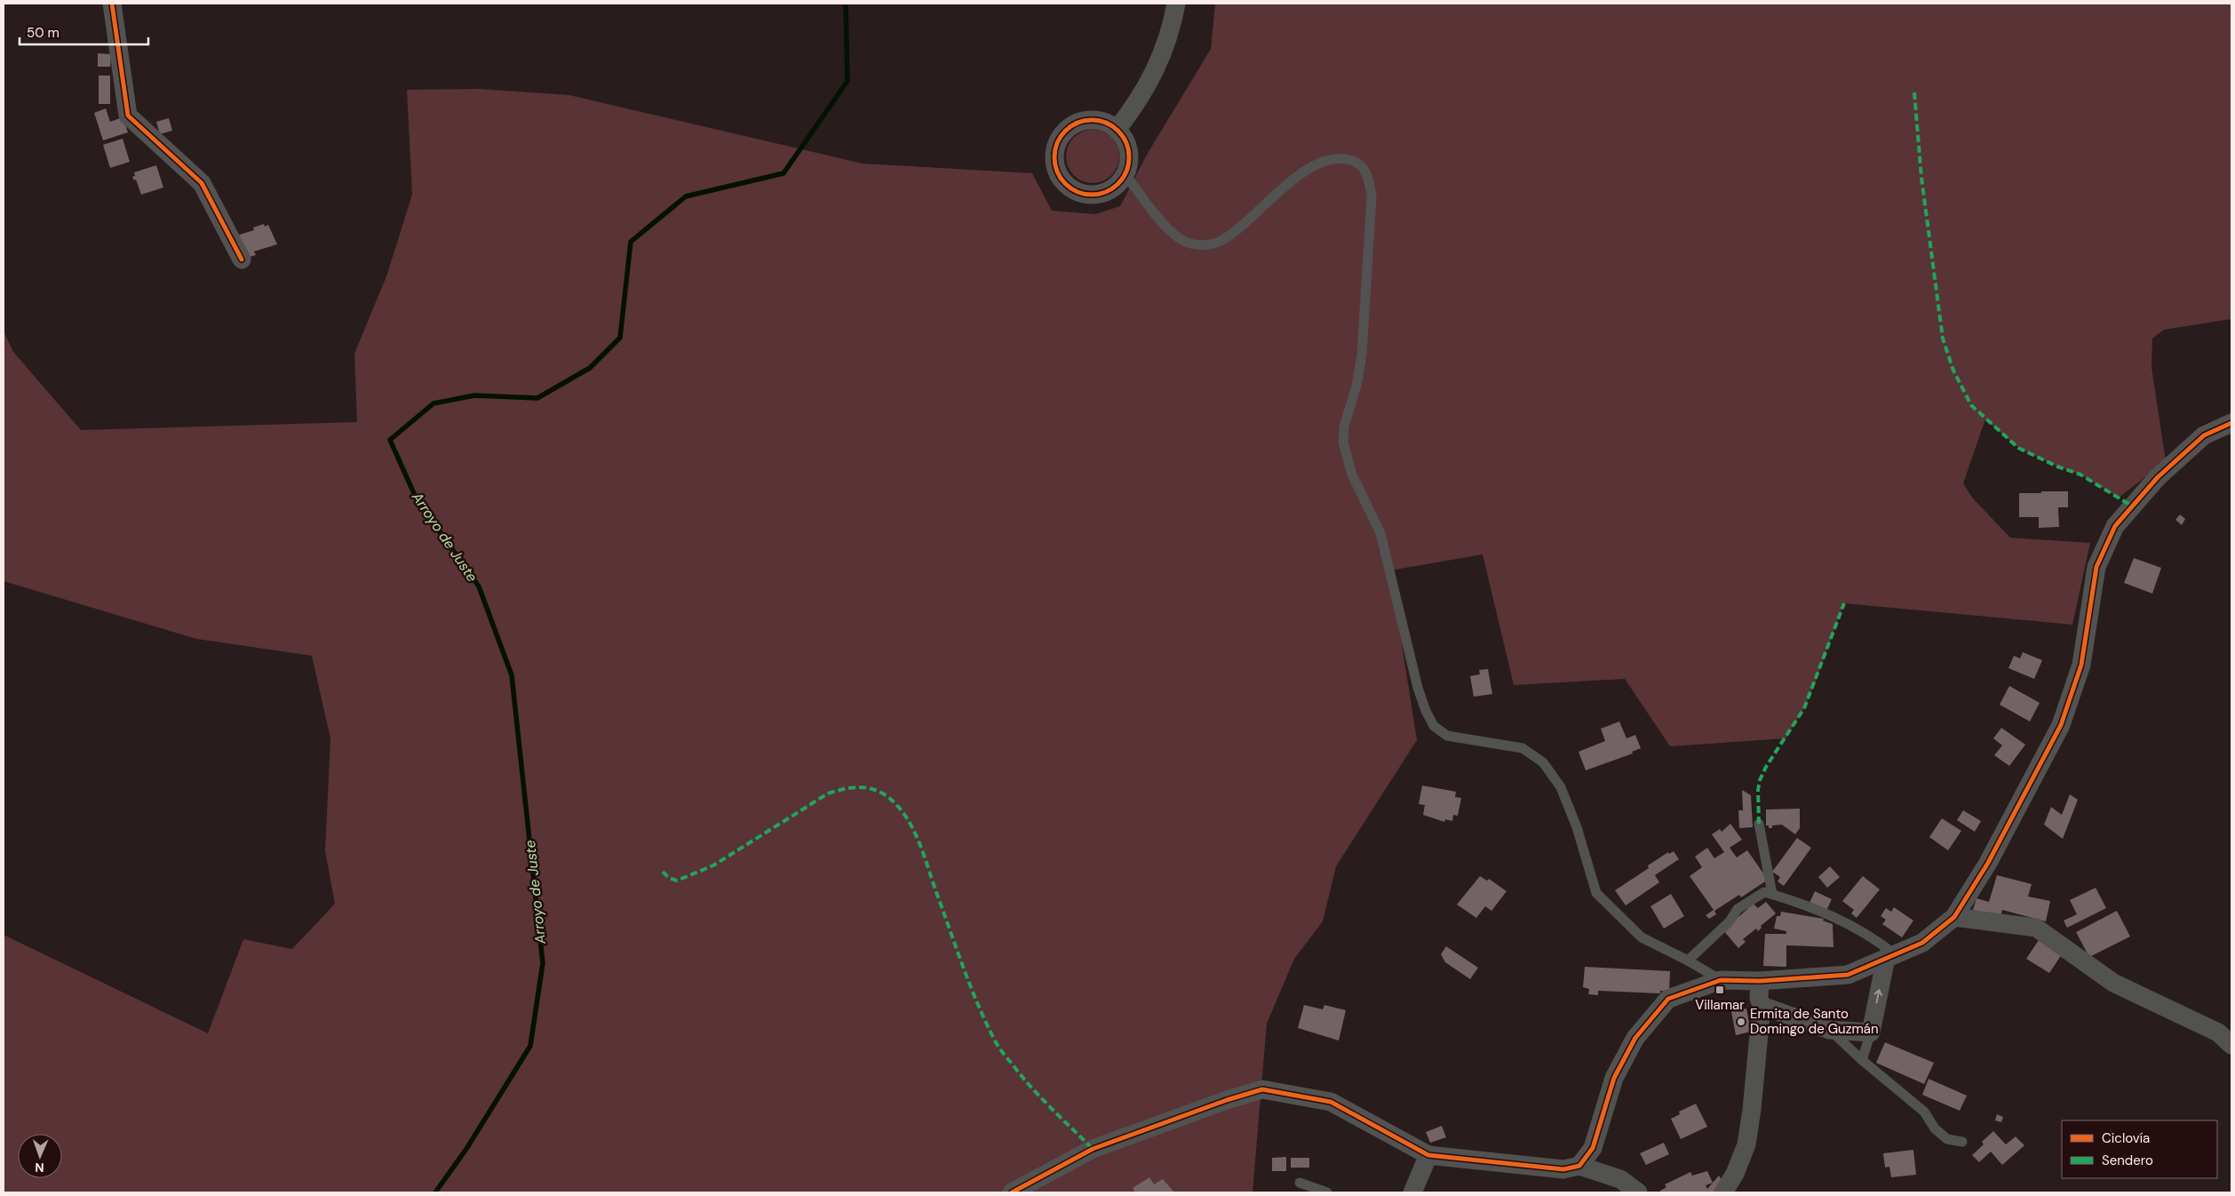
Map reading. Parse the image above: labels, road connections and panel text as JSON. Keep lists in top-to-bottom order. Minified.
{"water":["Arroyo de Juste"],"places":{"transit":["Villamar"],"other":["Ermita de Santo Domingo de Guzmán"]},"legend":["Ciclovía","Sendero"],"scale_bar":"50 m","north":"bottom"}
